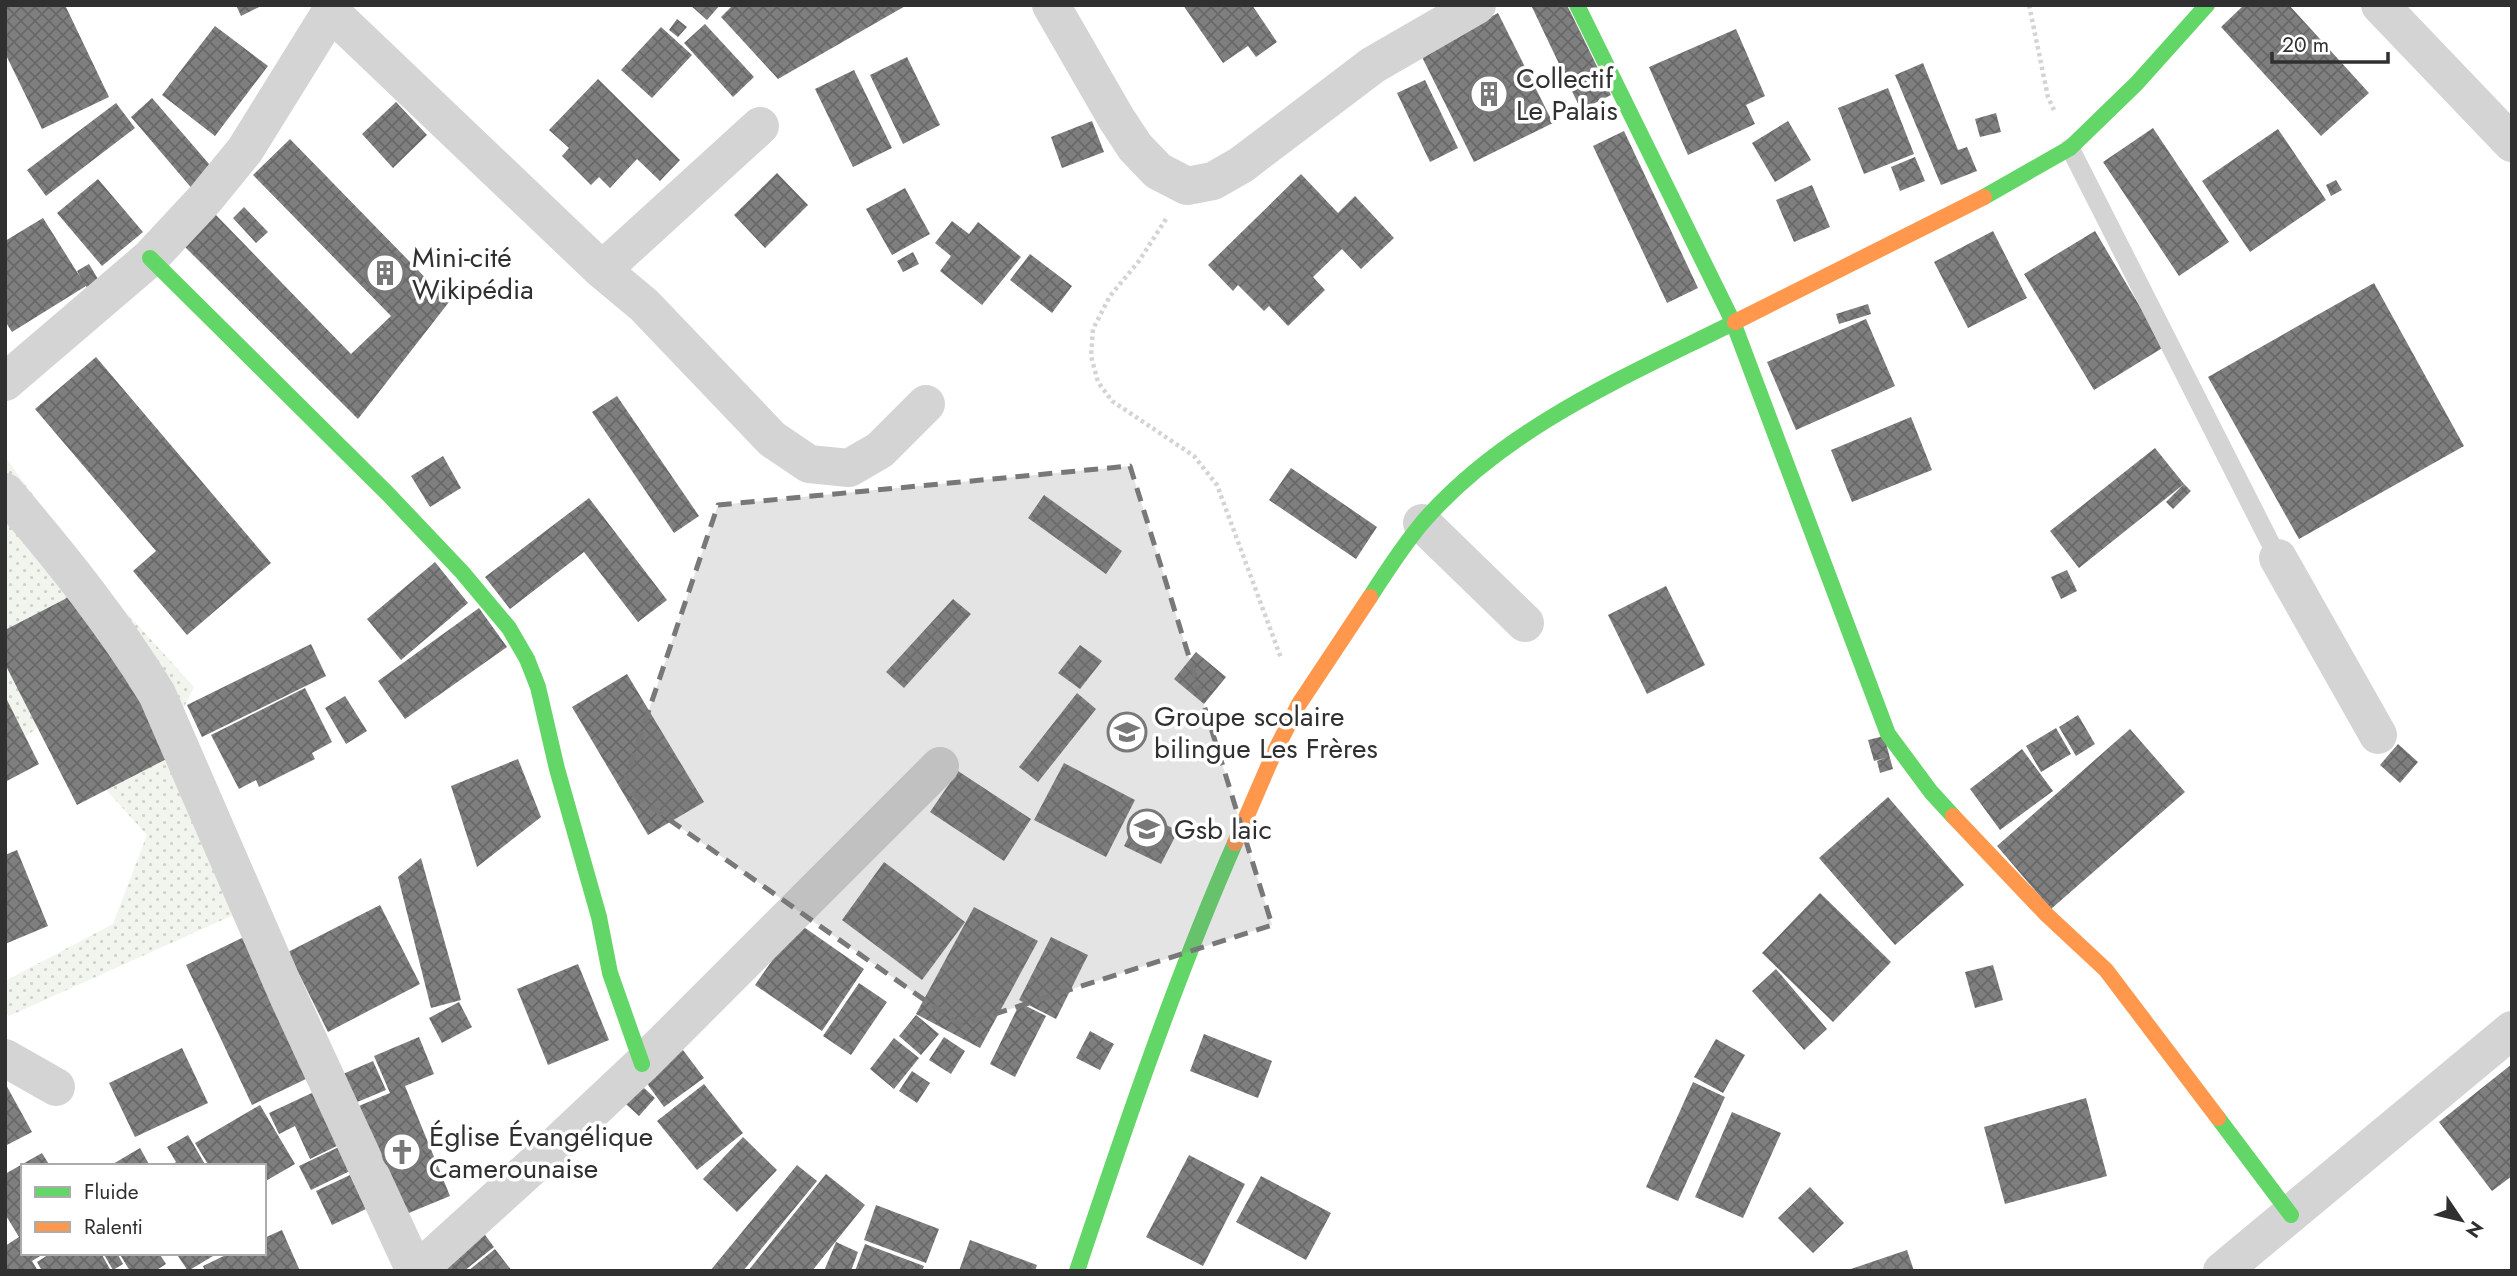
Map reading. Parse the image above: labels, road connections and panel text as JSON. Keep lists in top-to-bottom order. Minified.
{"places":{"building":["Collectif Le Palais","Mini-cité Wikipédia"],"school or university":["Groupe scolaire bilingue Les Frères","Gsb laic"],"church":["Église Évangélique Camerounaise"]},"legend":["Fluide","Ralenti"],"scale_bar":"20 m","north":"bottom right"}
